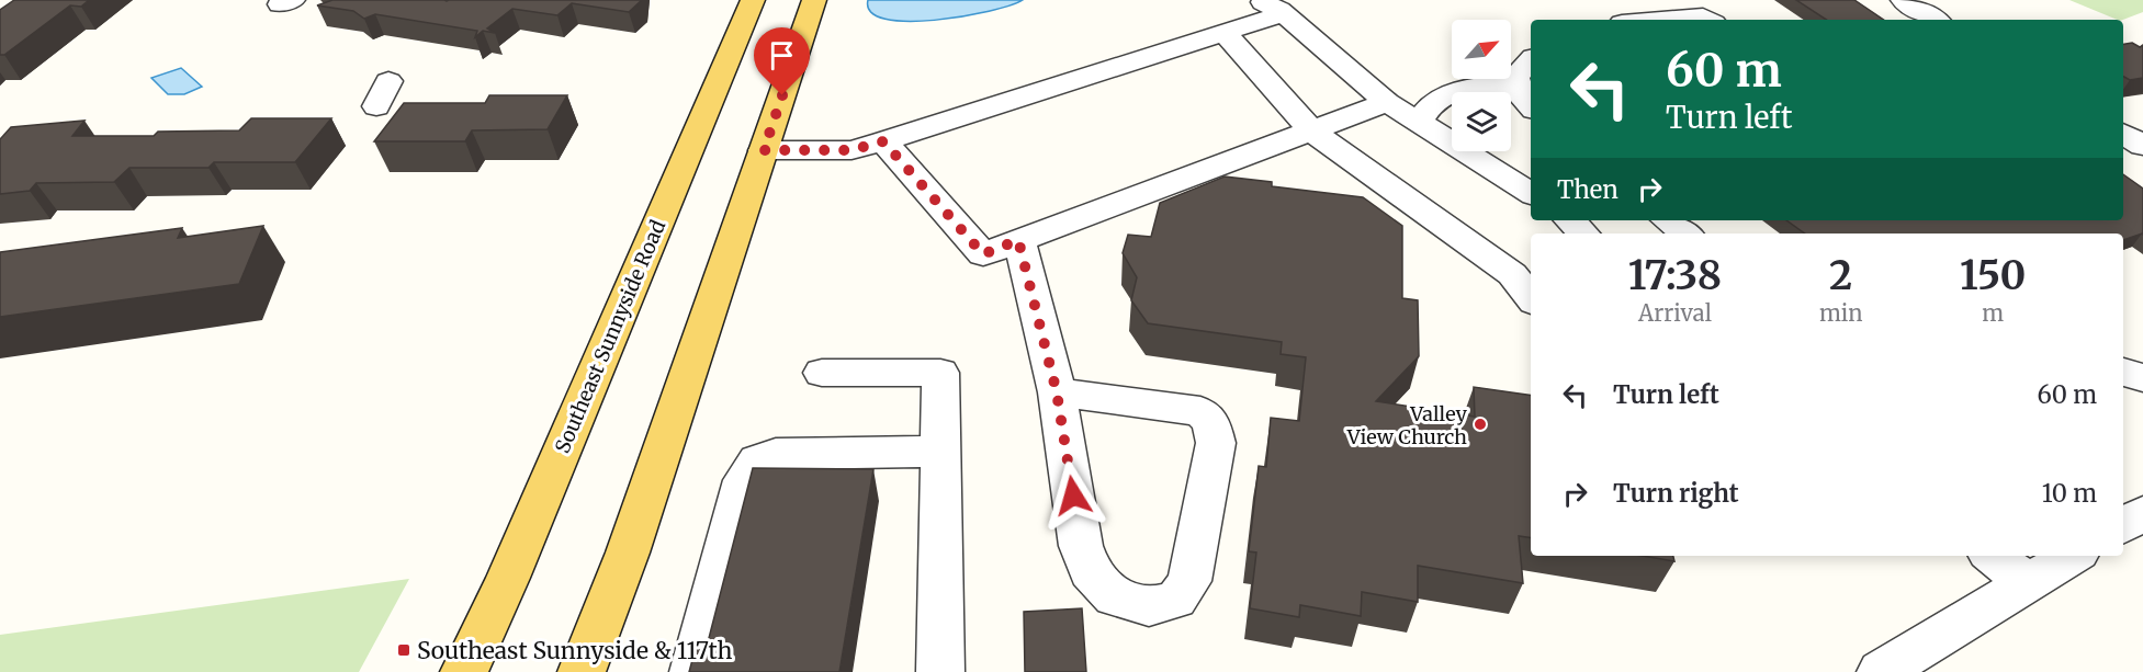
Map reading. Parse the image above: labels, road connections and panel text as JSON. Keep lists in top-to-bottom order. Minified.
{"streets":{"main road":["Southeast Sunnyside Road"]},"places":{"other":["Valley View Church"],"transit":["Southeast Sunnyside & 117th"]},"north":"top right","page":{"turn":["60 m","Turn left"],"then":"Then","eta":["17:38","Arrival","2","min","150","m"],"list":[{"name":"Turn left","value":"60 m"},{"name":"Turn right","value":"10 m"}]}}
